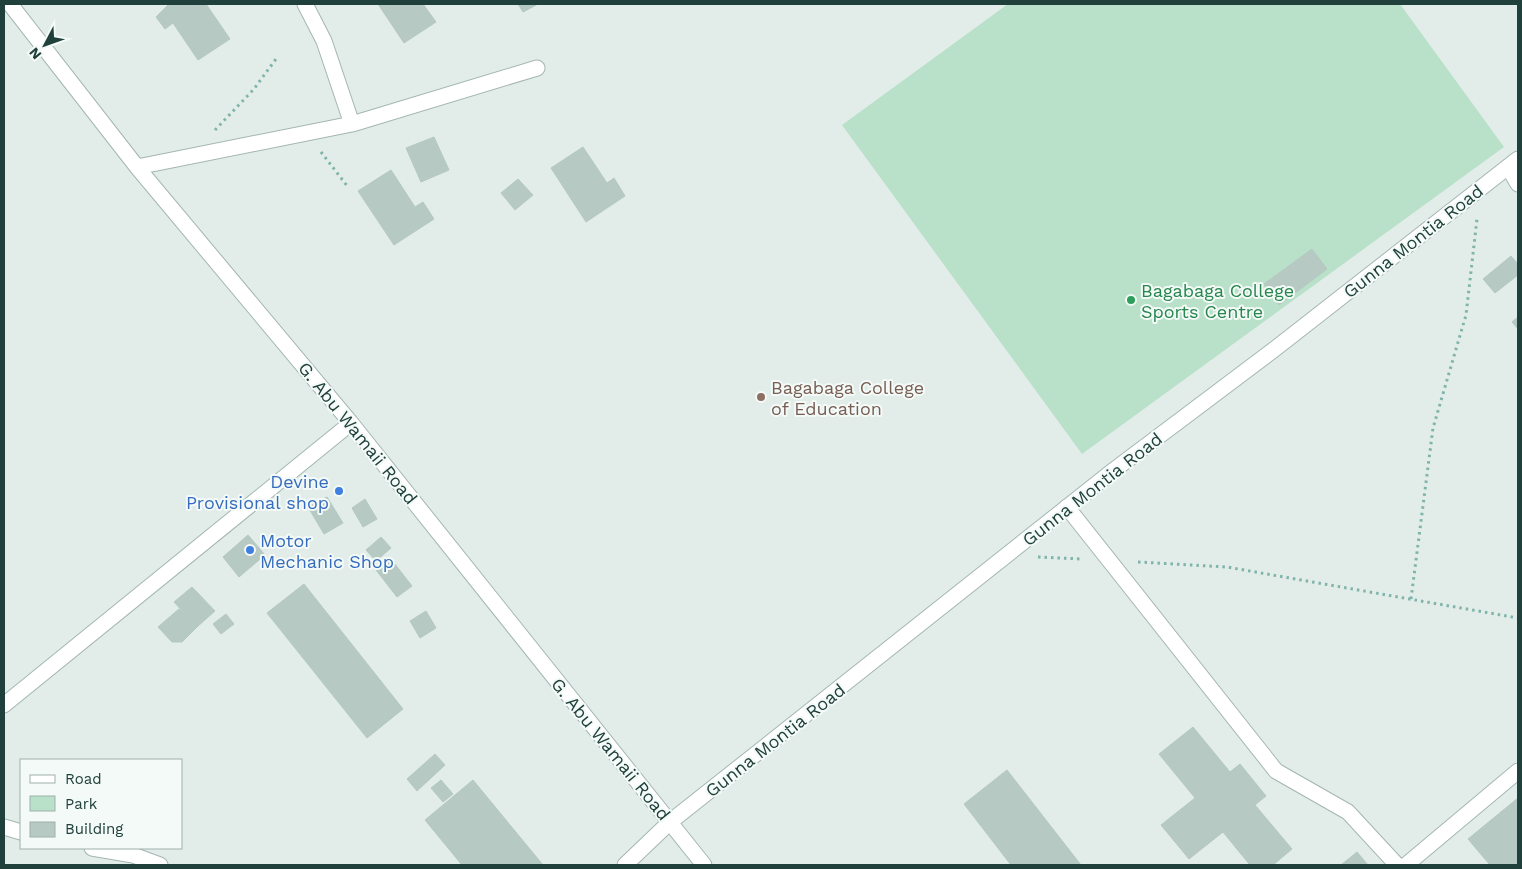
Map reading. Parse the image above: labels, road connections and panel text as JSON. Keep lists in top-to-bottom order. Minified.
{"streets":{"street":["Gunna Montia Road","G. Abu Wamaii Road"]},"crossings":[["Gunna Montia Road","G. Abu Wamaii Road"]],"places":["Bagabaga College Sports Centre","Bagabaga College of Education","Devine Provisional shop","Motor Mechanic Shop"],"legend":["Road","Park","Building"],"north":"bottom left"}
